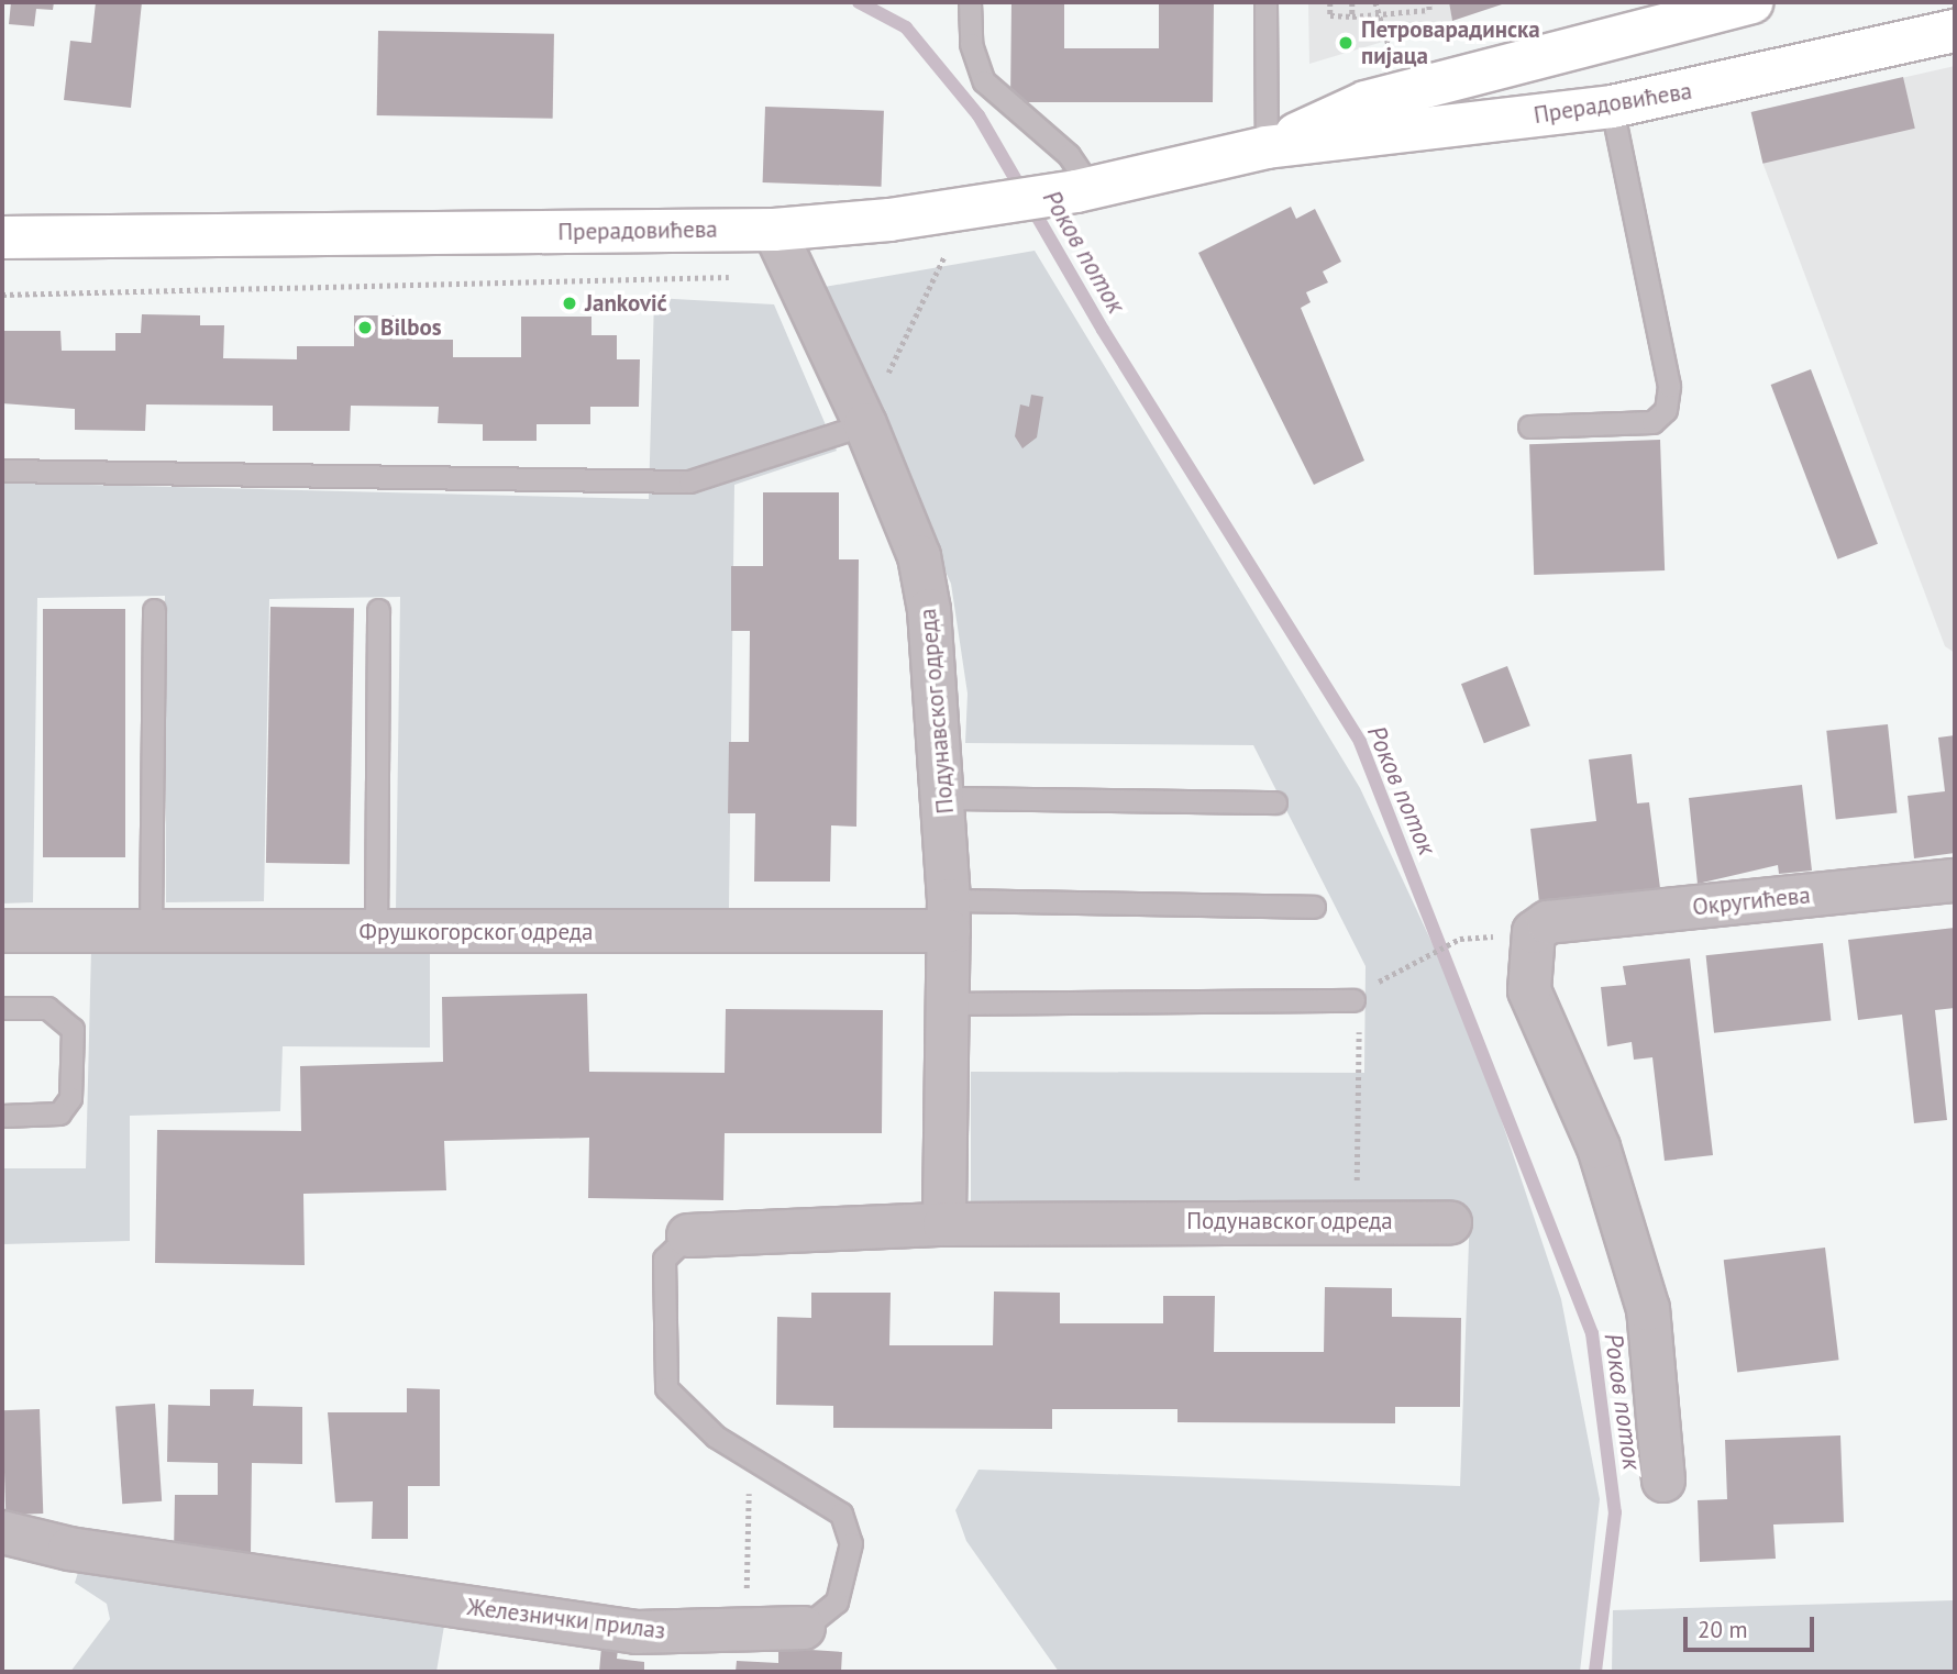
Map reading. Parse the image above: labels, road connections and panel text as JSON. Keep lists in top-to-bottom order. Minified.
{"streets":{"main road":["Прерадовићева"],"street":["Подунавског одреда","Округићева","Фрушкогорског одреда","Железнички прилаз"]},"crossings":[["Прерадовићева","Подунавског одреда"],["Подунавског одреда","Фрушкогорског одреда"],["Подунавског одреда","Железнички прилаз"]],"water":["Роков поток"],"places":["Петроварадинска пијаца","Janković","Bilbos"],"scale_bar":"20 m"}
